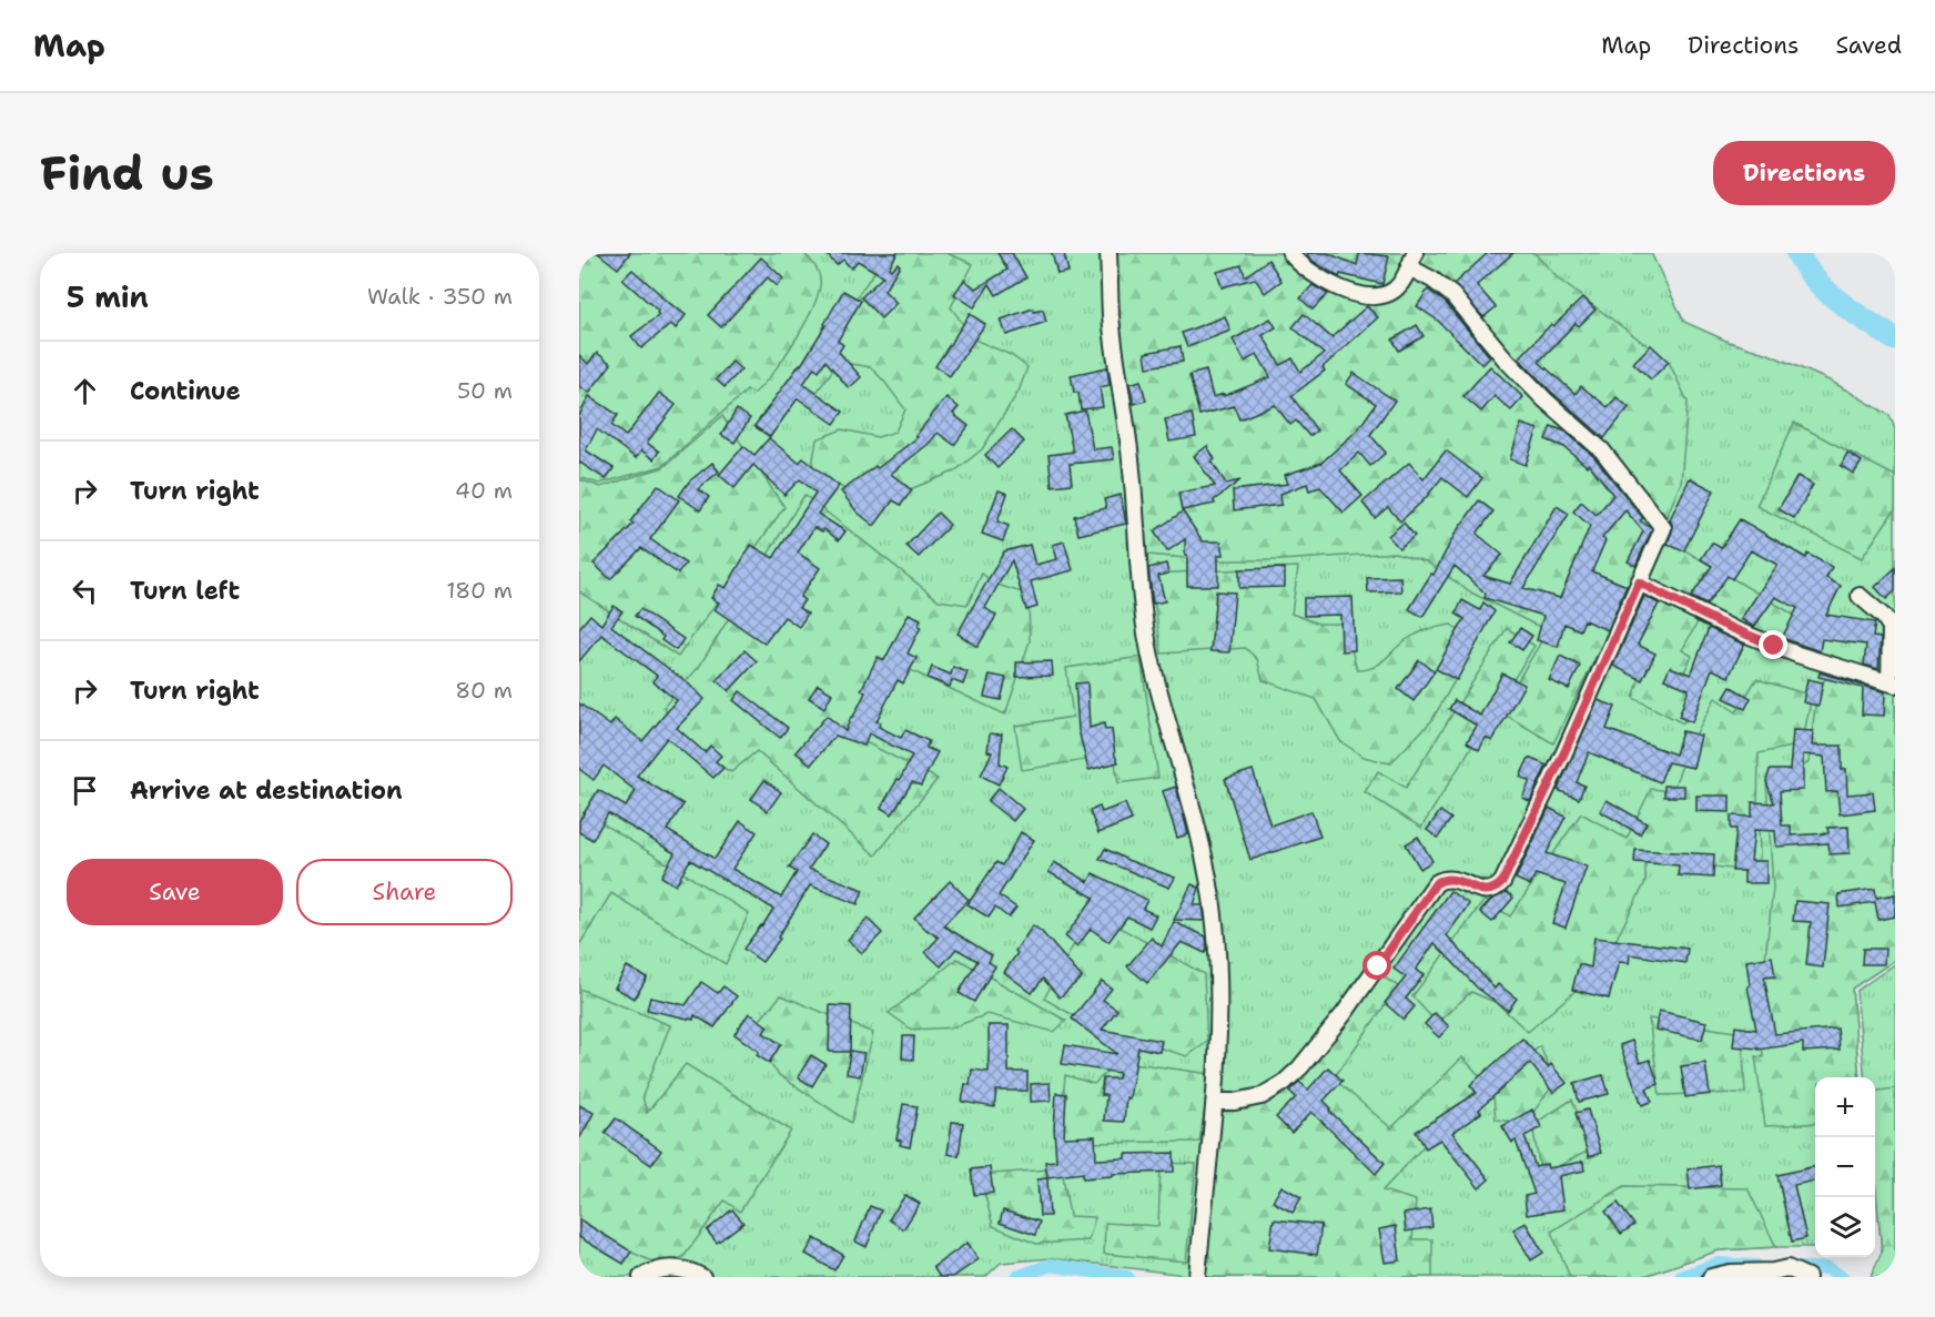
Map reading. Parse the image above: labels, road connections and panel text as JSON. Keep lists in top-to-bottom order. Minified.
{"page":{"header":"Map","nav":["Map","Directions","Saved"],"buttons":["Directions",["Save","Share"]],"title":"Find us","heading":["5 min","Walk · 350 m"],"list":[["Continue","50 m"],["Turn right","40 m"],["Turn left","180 m"],["Turn right","80 m"],"Arrive at destination"],"map_buttons":["+","−"]}}
